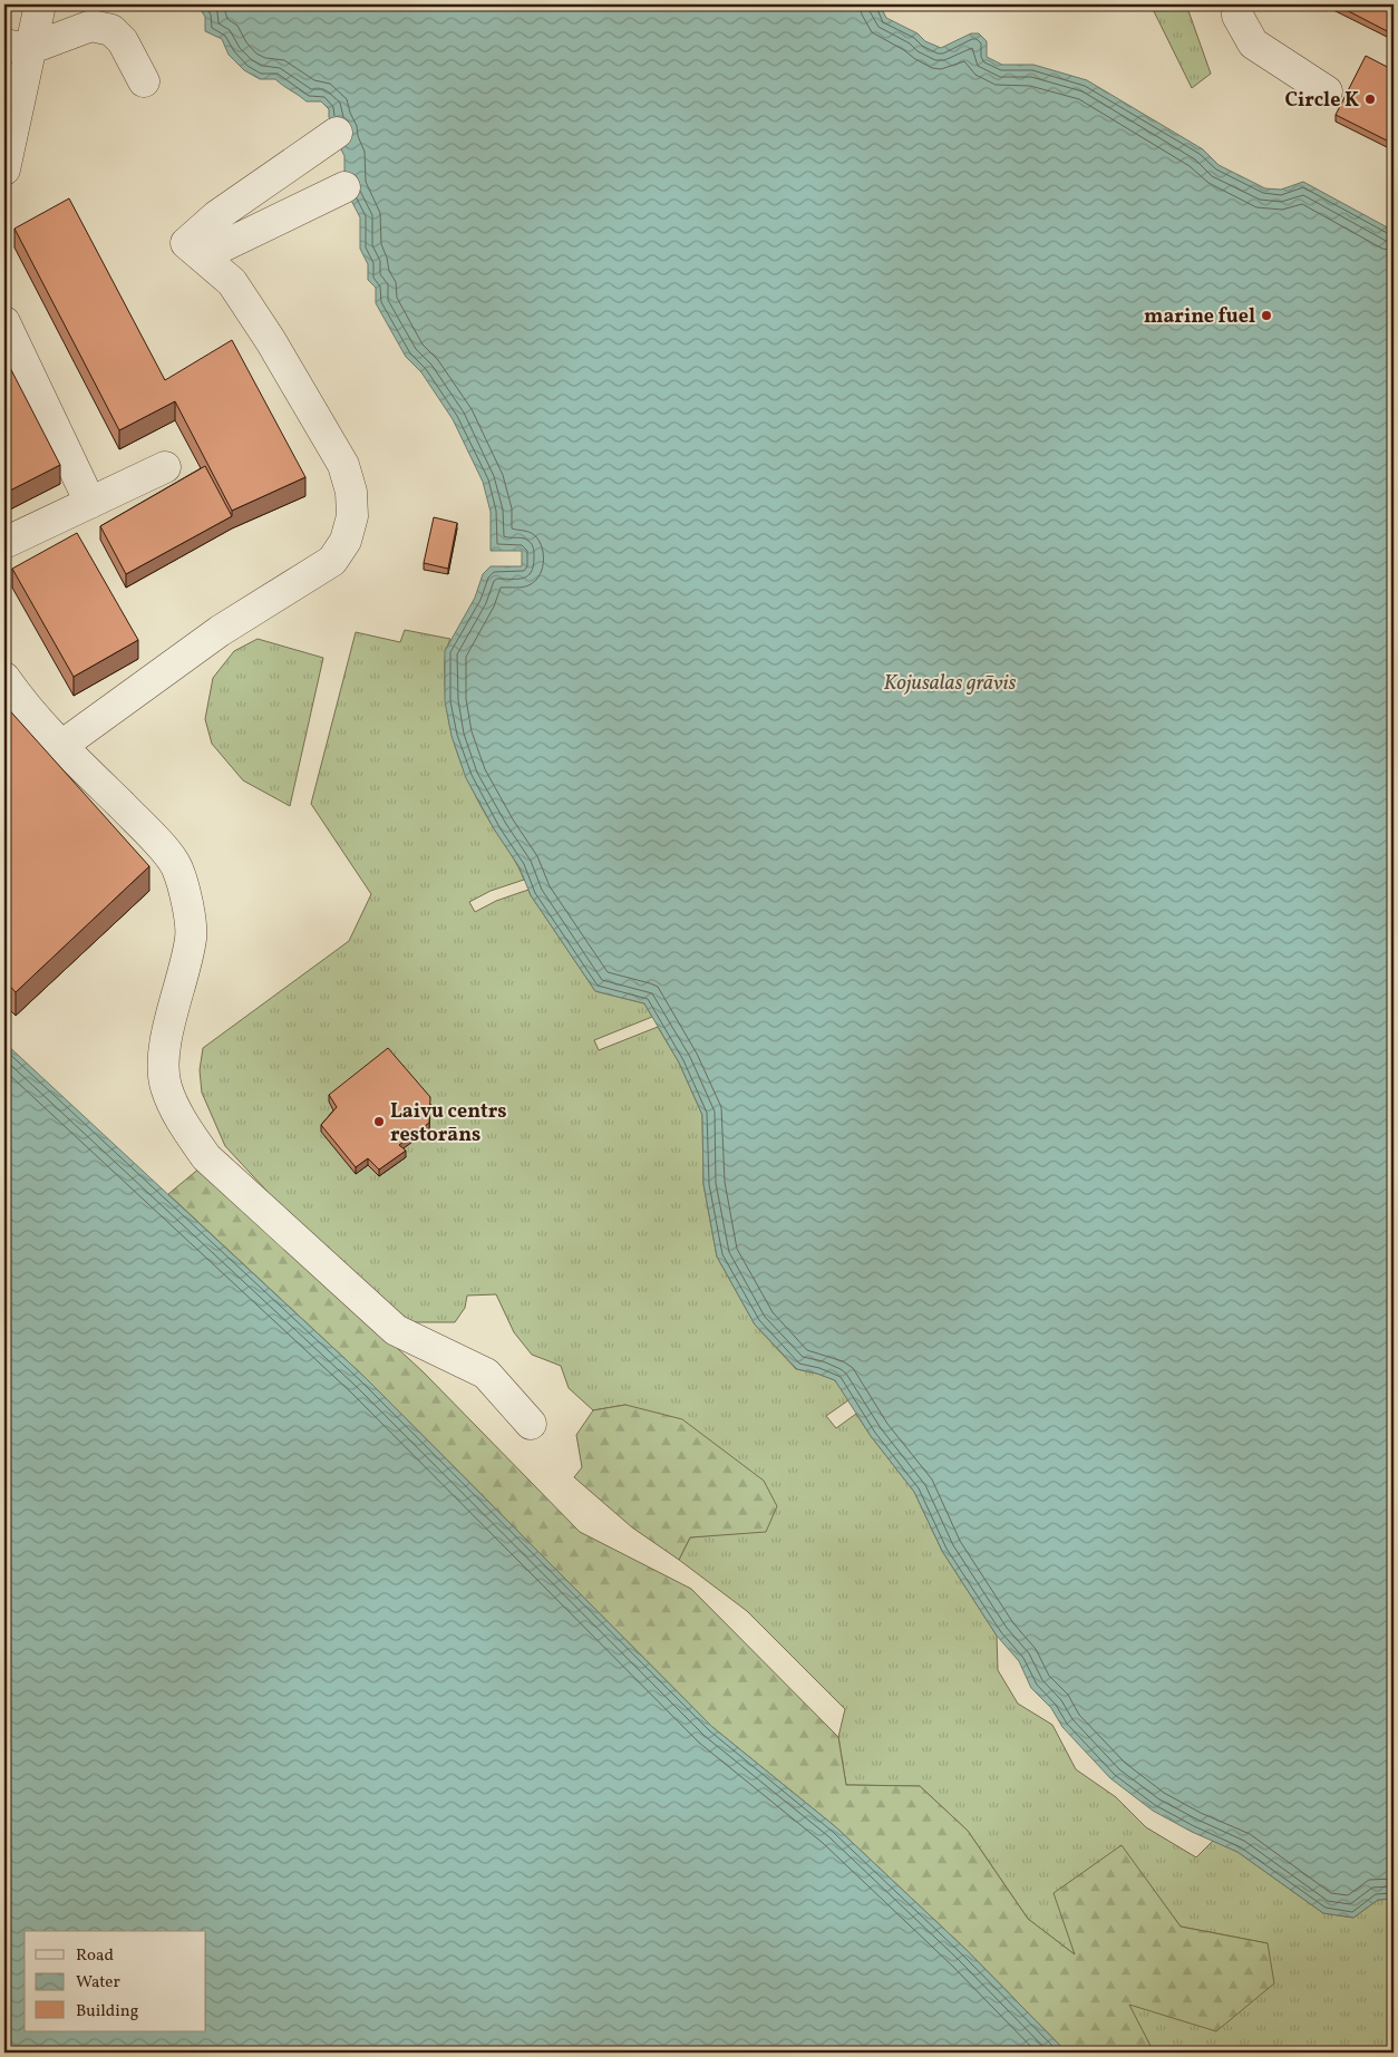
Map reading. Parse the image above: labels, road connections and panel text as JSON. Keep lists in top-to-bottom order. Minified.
{"water":["Kojusalas grāvis"],"places":["Circle K","marine fuel","Laivu centrs restorāns"],"legend":["Road","Water","Building"]}
